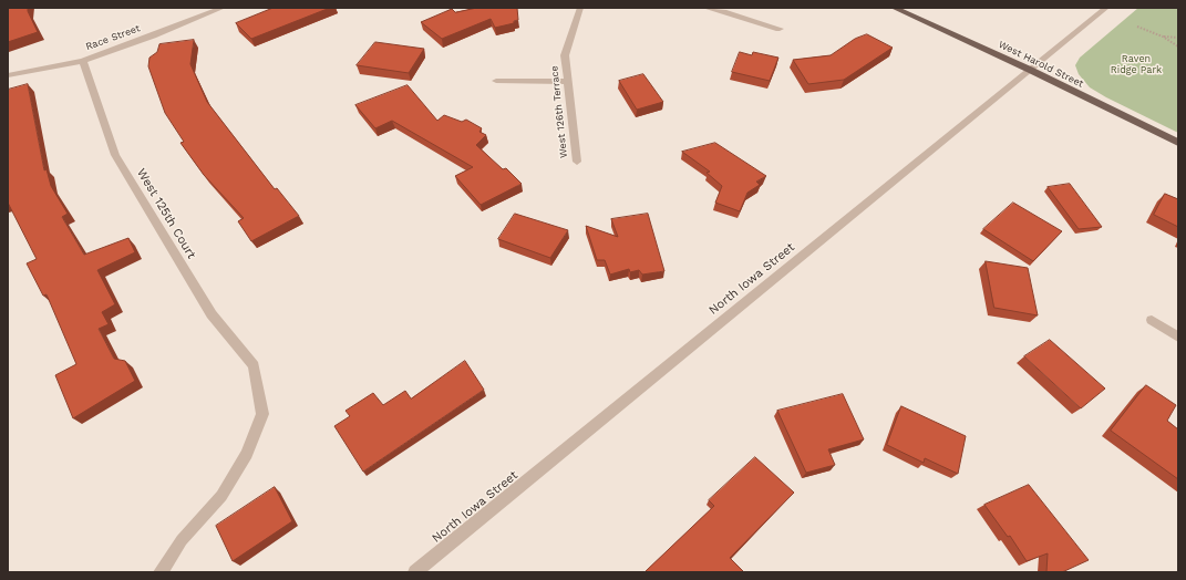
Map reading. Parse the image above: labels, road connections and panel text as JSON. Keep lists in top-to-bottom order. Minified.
{"streets":{"main road":["West Harold Street"],"street":["Race Street","West 126th Terrace","West 125th Court","North Iowa Street"]},"crossings":[["Race Street","West 125th Court"],["West Harold Street","North Iowa Street"]],"parks":["Raven Ridge Park"]}
